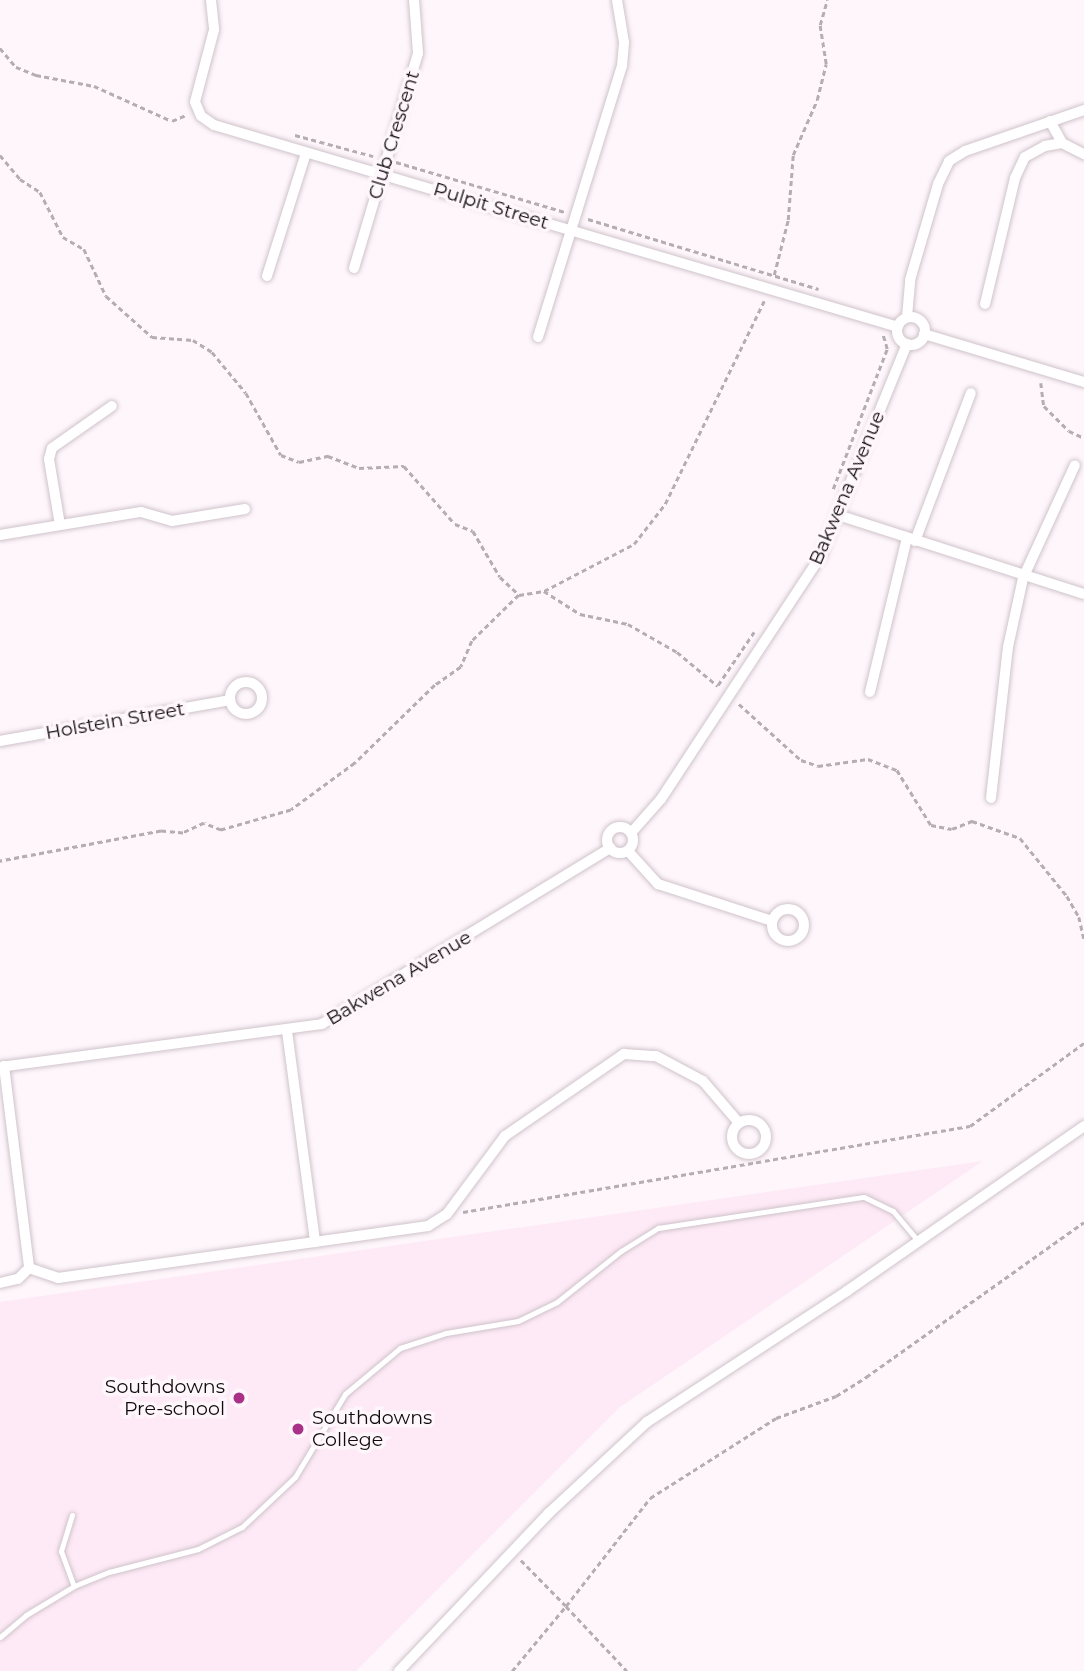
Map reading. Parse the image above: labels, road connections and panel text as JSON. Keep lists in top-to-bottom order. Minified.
{"streets":{"street":["Club Crescent","Pulpit Street","Bakwena Avenue","Holstein Street"]},"crossings":[["Club Crescent","Pulpit Street"],["Pulpit Street","Bakwena Avenue"]],"places":["Southdowns Pre-school","Southdowns College"]}
